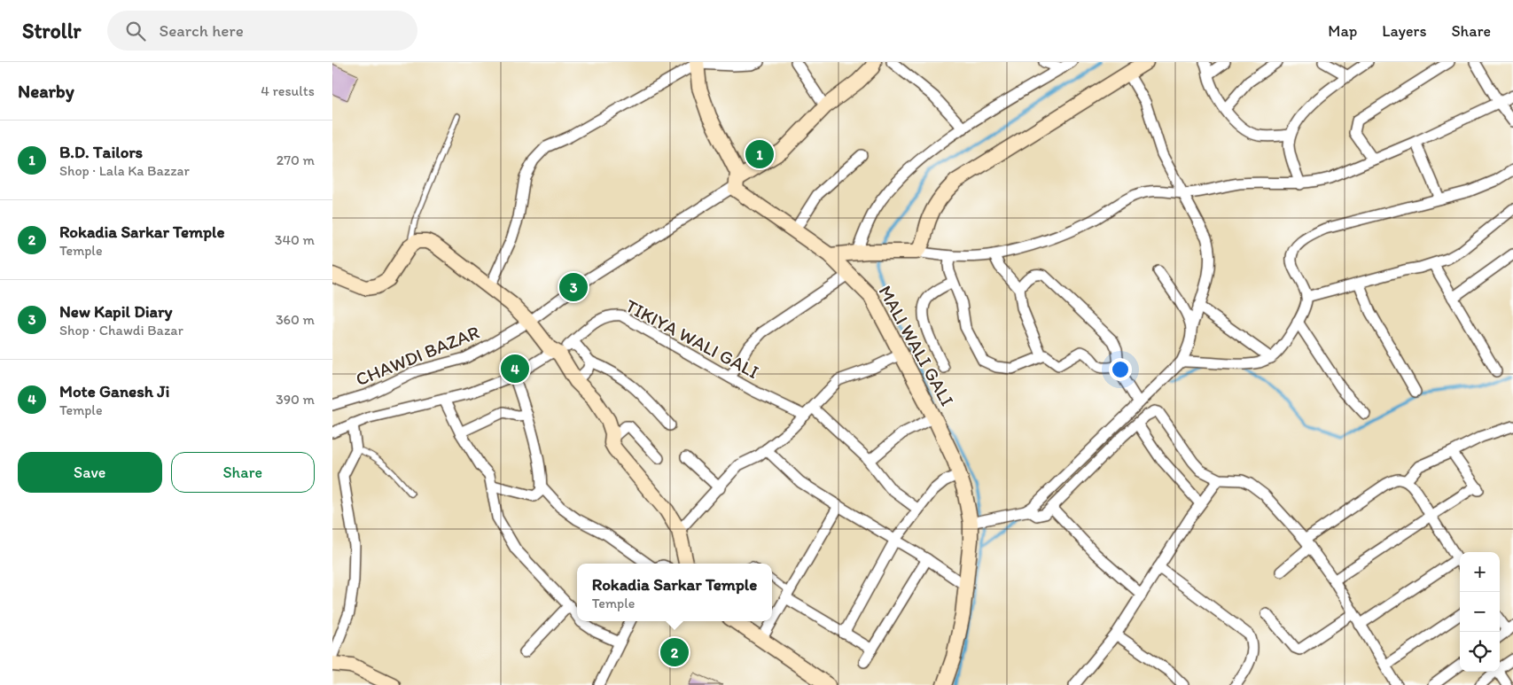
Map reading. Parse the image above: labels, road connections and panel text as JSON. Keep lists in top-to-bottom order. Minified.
{"streets":{"street":["TIKIYA WALI GALI","MALI WALI GALI","CHAWDI BAZAR"]},"crossings":[["MALI WALI GALI","CHAWDI BAZAR"]],"page":{"header":"Strollr","search":"Search here","nav":["Map","Layers","Share"],"heading":["Nearby","4 results"],"list":[{"mark":"1","name":"B.D. Tailors","note":"Shop · Lala Ka Bazzar","value":"270 m"},{"mark":"2","name":"Rokadia Sarkar Temple","note":"Temple","value":"340 m"},{"mark":"3","name":"New Kapil Diary","note":"Shop · Chawdi Bazar","value":"360 m"},{"mark":"4","name":"Mote Ganesh Ji","note":"Temple","value":"390 m"}],"pins":["1","3","4","2"],"buttons":["Save","Share"],"map_buttons":["+","−"],"popup":["Rokadia Sarkar Temple","Temple"]}}
